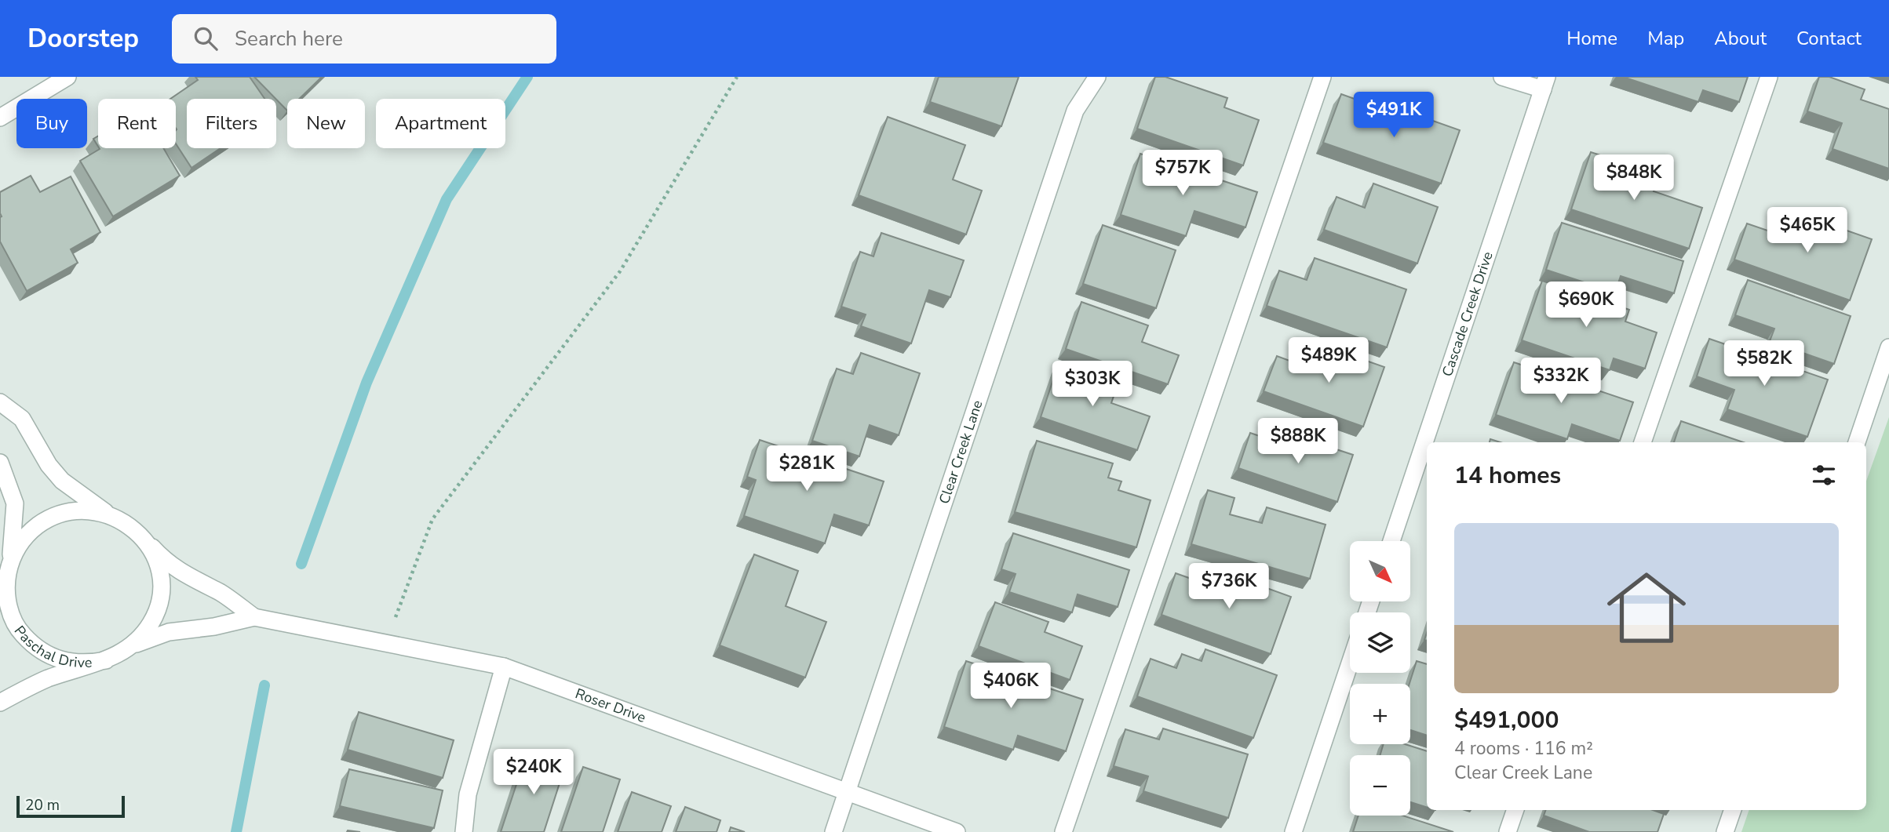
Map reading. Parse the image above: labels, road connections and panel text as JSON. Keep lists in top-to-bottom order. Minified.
{"streets":{"street":["Cascade Creek Drive","Clear Creek Lane","Paschal Drive","Roser Drive"]},"crossings":[["Clear Creek Lane","Roser Drive"]],"scale_bar":"20 m","north":"bottom right","page":{"header":"Doorstep","search":"Search here","nav":["Home","Map","About","Contact"],"price":["$491K","$757K","$848K","$465K","$690K","$489K","$582K","$332K","$303K","$888K","$281K","$736K","$406K","$240K"],"chip":["Buy","Rent","Filters","New","Apartment"],"heading":"14 homes","list":[{"name":"$491,000","note":"4 rooms · 116 m² · Clear Creek Lane"}],"map_buttons":["+","−"],"scale":"20 m"}}
